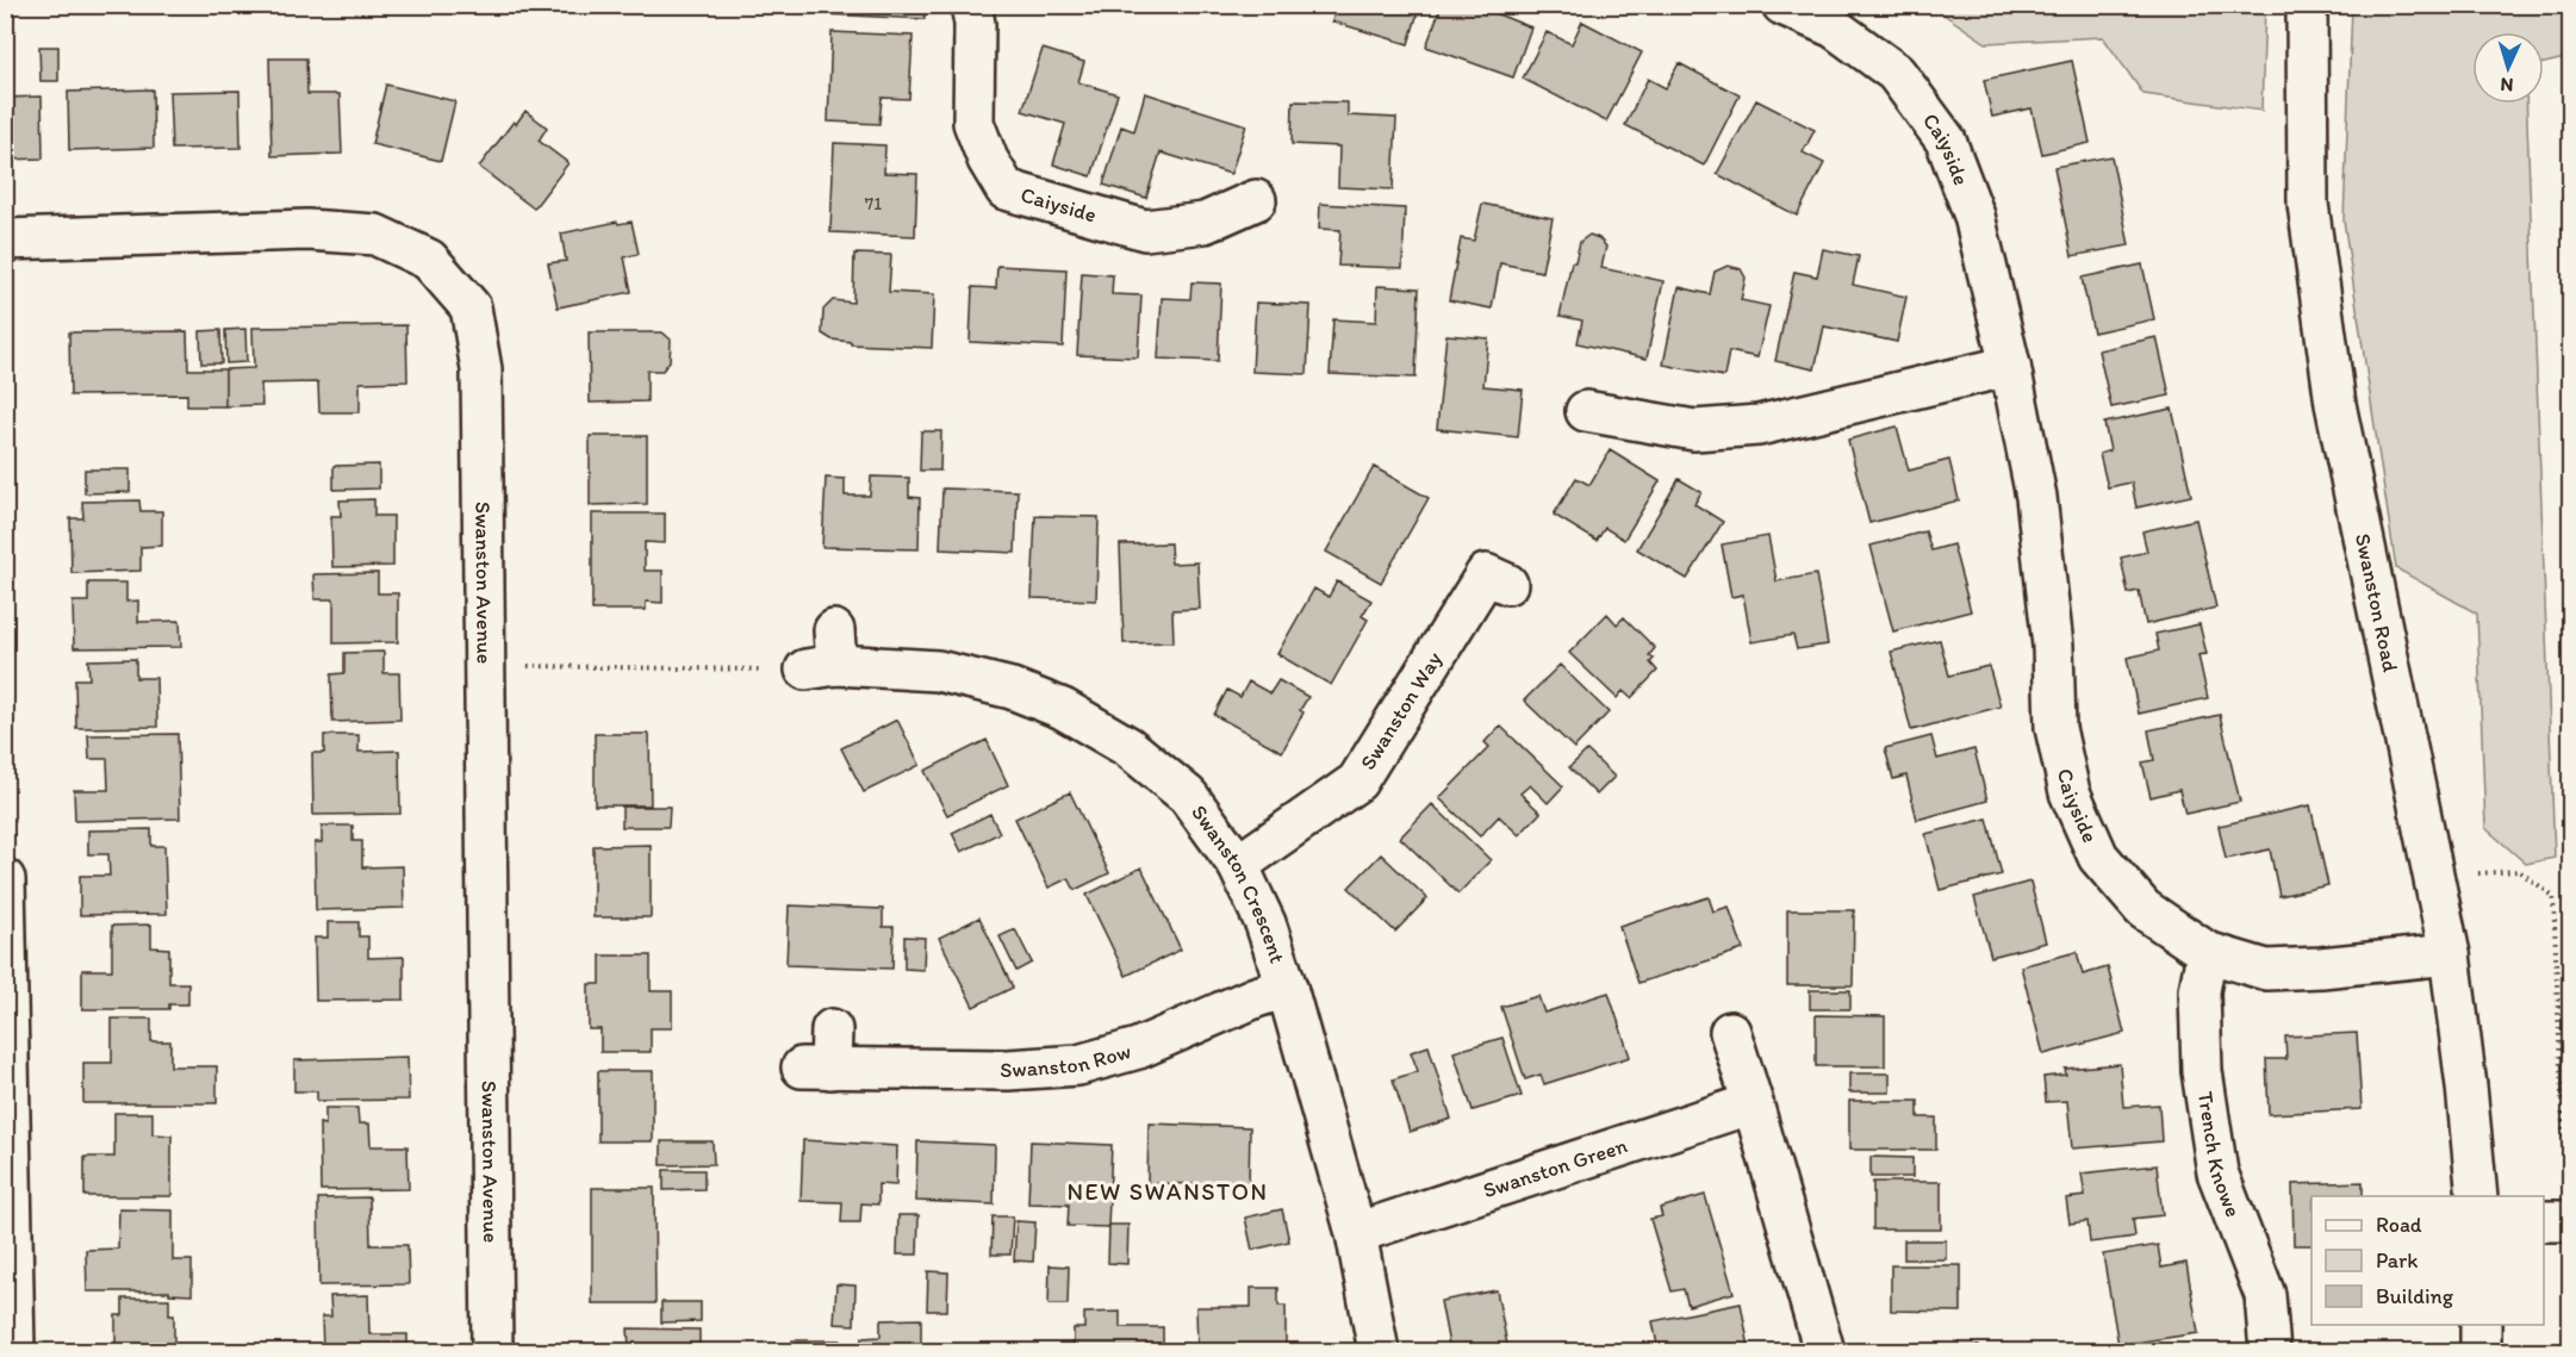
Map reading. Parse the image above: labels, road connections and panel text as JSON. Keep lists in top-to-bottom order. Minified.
{"streets":{"street":["Caiyside","Swanston Avenue","Swanston Road","Swanston Way","Swanston Crescent","Swanston Row","Trench Knowe","Swanston Green"]},"crossings":[["Caiyside","Swanston Road"],["Caiyside","Trench Knowe"],["Swanston Way","Swanston Crescent"],["Swanston Crescent","Swanston Row"],["Swanston Crescent","Swanston Green"]],"districts":["NEW SWANSTON"],"house_numbers":["71"],"legend":["Road","Park","Building"],"north":"bottom"}
